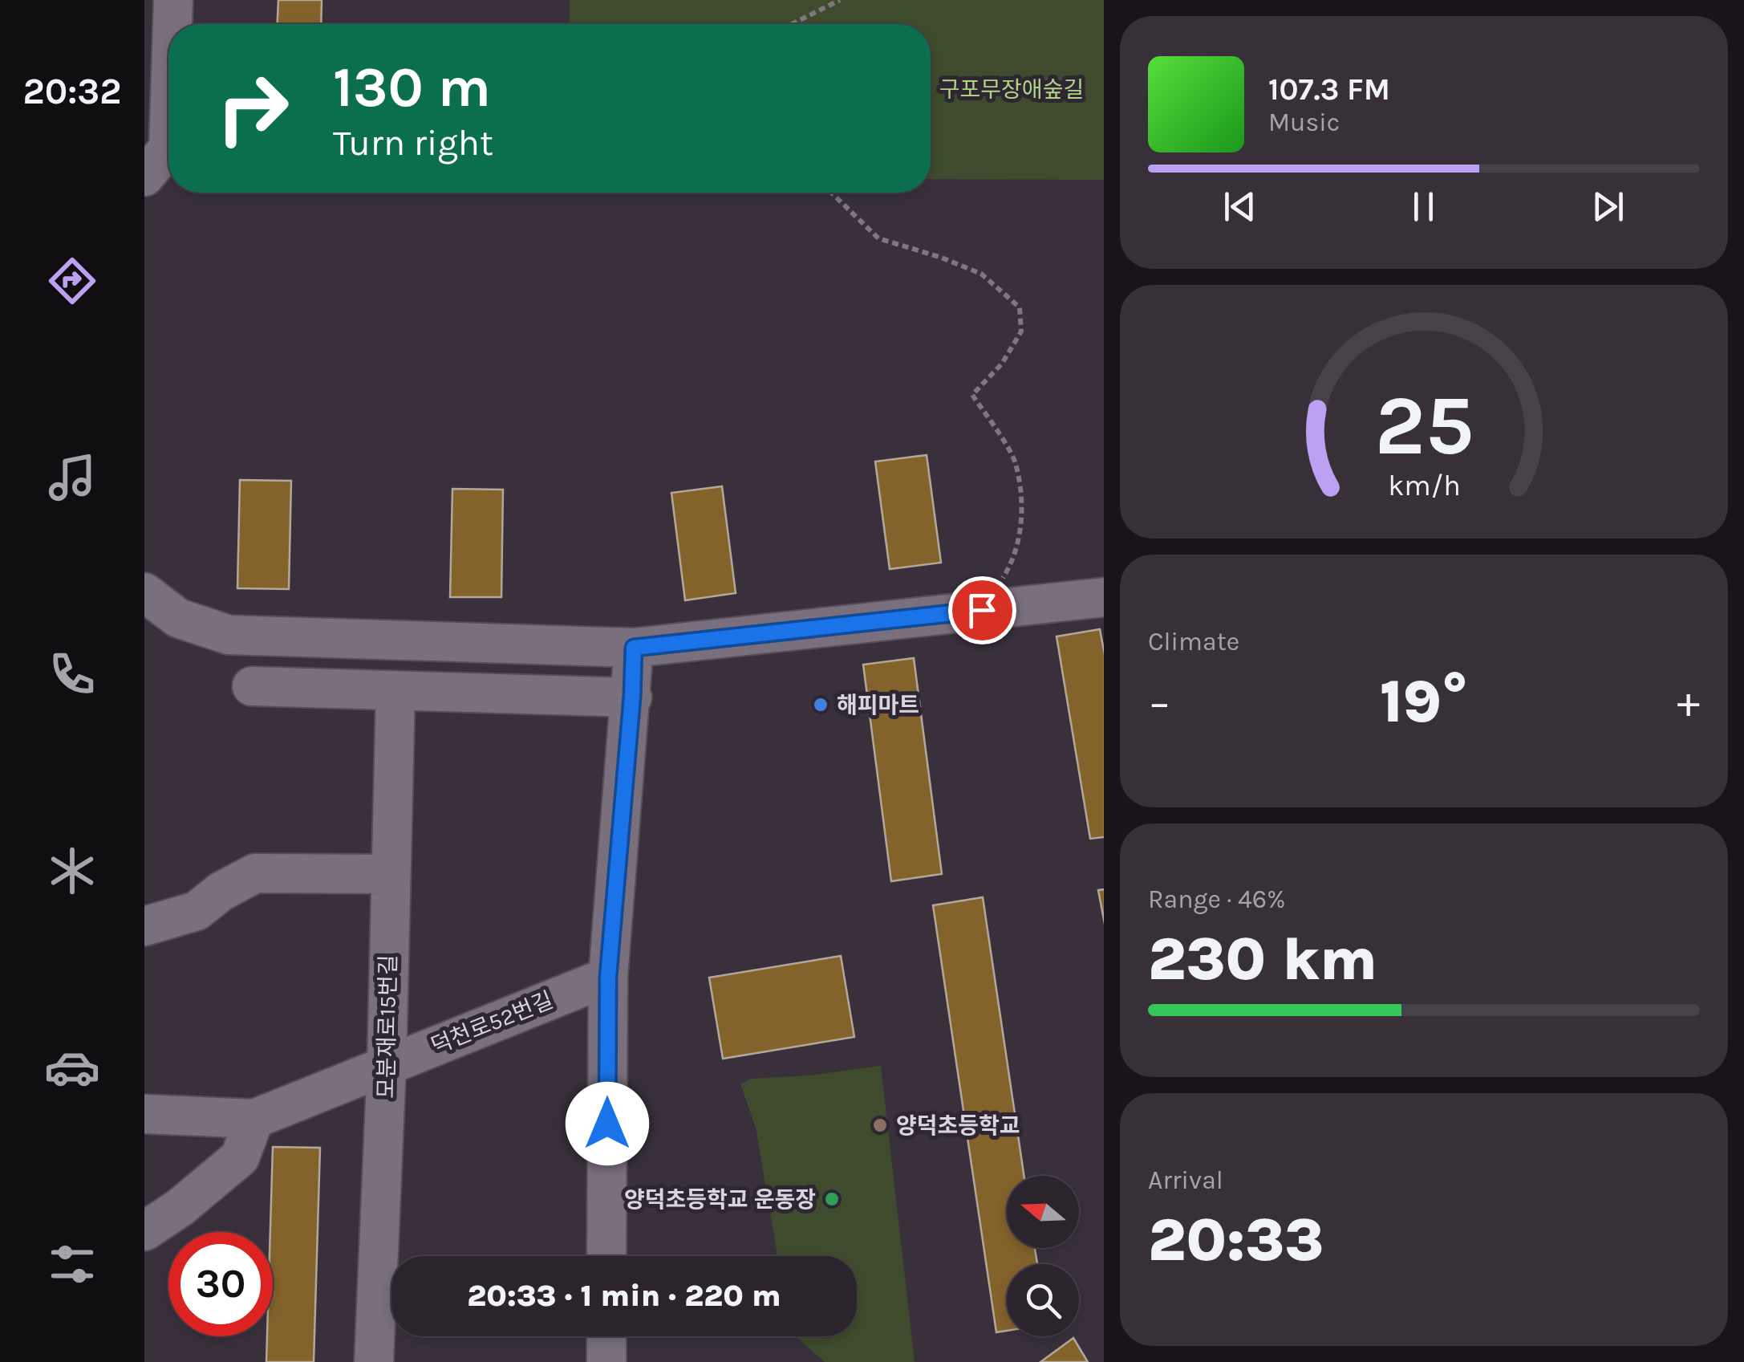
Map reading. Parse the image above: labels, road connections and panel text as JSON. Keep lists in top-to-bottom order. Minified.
{"streets":{"street":["덕천로52번길","모분재로15번길"]},"crossings":[["덕천로52번길","모분재로15번길"]],"parks":["구포무장애숲길"],"places":["해피마트","양덕초등학교","양덕초등학교 운동장"],"north":"left","page":{"tabs":"20:32","turn":["130 m","Turn right"],"song":["107.3 FM","Music"],"tile":["Climate",["Range · 46%","230 km"],["Arrival","20:33"]],"heat":["−","19°","+"],"limit":"30","trip":"20:33 · 1 min · 220 m","gauge":["25","km/h"]}}
